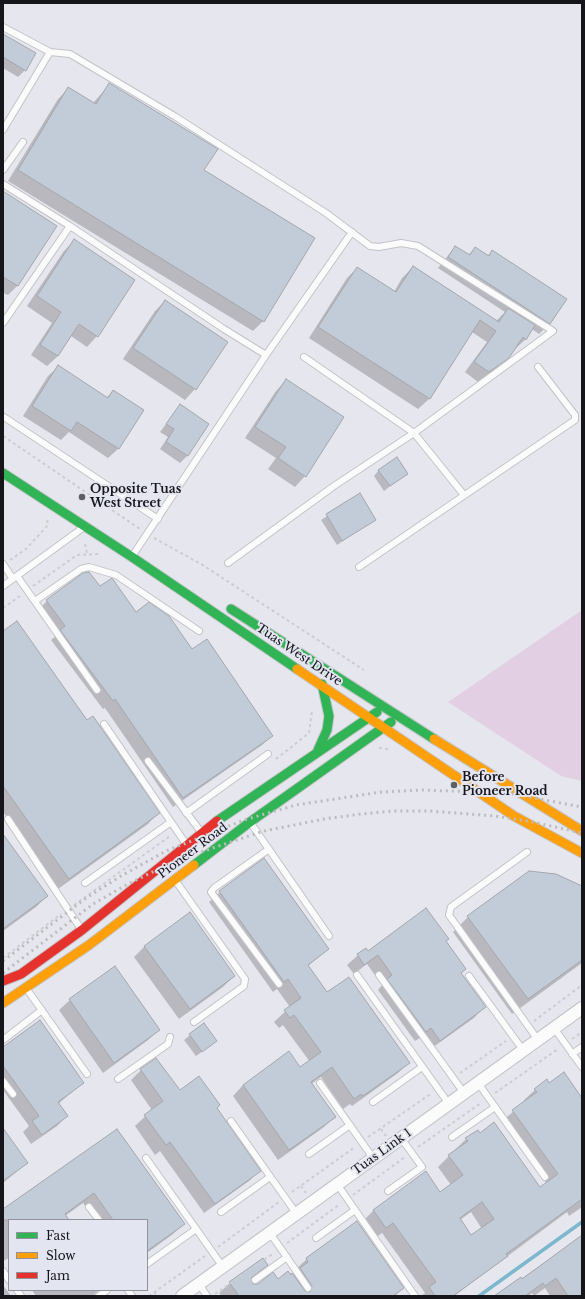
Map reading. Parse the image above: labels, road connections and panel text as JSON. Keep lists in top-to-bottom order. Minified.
{"streets":{"main road":["Tuas West Drive","Pioneer Road"],"street":["Tuas Link 1"]},"crossings":[["Tuas West Drive","Pioneer Road"]],"places":["Opposite Tuas West Street","Before Pioneer Road"],"legend":["Fast","Slow","Jam"]}
